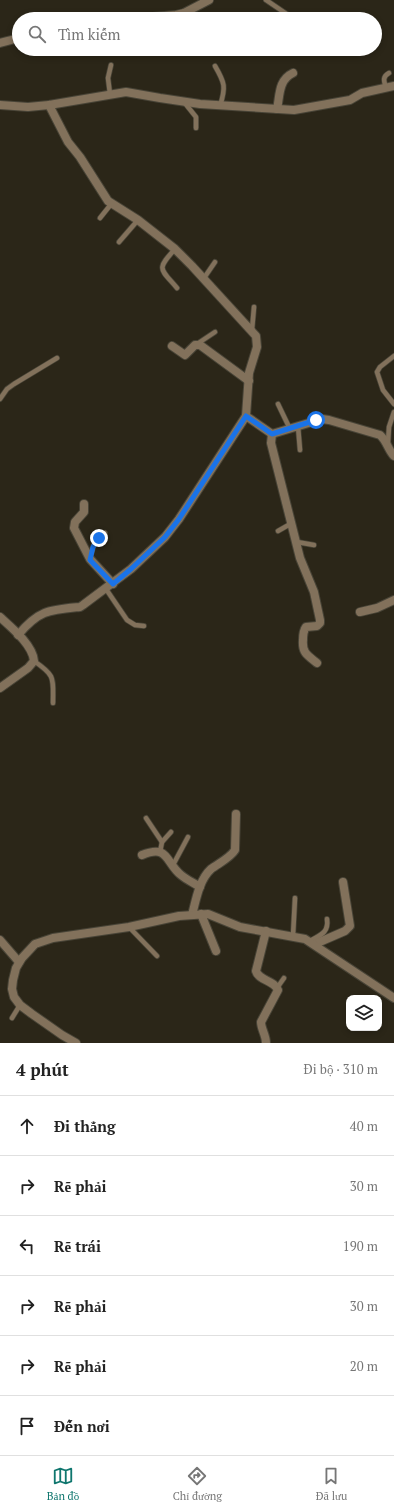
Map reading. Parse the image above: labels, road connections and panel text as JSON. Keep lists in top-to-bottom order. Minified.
{"page":{"search":"Tìm kiếm","heading":["4 phút","Đi bộ · 310 m"],"list":[["Đi thẳng","40 m"],["Rẽ phải","30 m"],["Rẽ trái","190 m"],["Rẽ phải","30 m"],["Rẽ phải","20 m"],"Đến nơi"],"nav":["Bản đồ","Chỉ đường","Đã lưu"]}}
